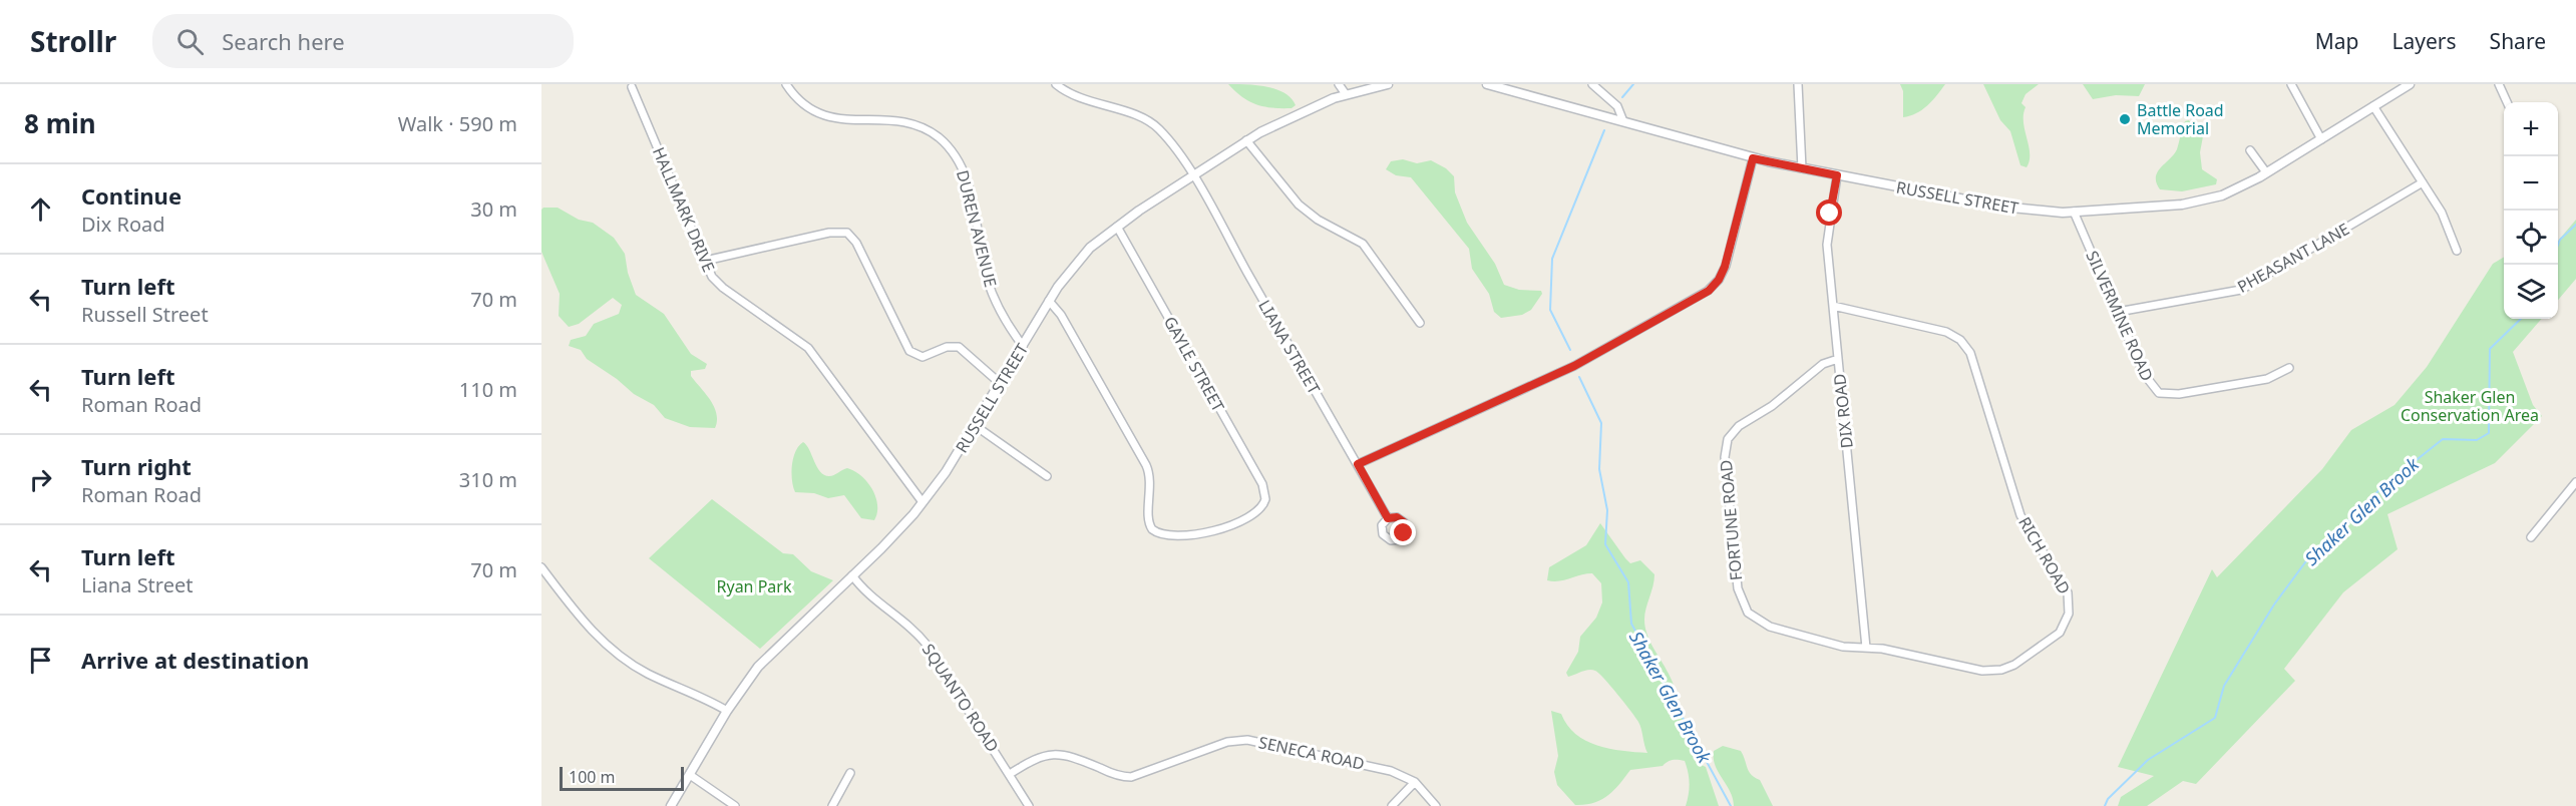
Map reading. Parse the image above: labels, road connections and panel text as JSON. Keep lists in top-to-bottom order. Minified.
{"streets":{"street":["RUSSELL STREET","HALLMARK DRIVE","DUREN AVENUE","PHEASANT LANE","SILVERMINE ROAD","LIANA STREET","GAYLE STREET","DIX ROAD","FORTUNE ROAD","RICH ROAD","SQUANTO ROAD","SENECA ROAD"]},"crossings":[["RUSSELL STREET","HALLMARK DRIVE"],["RUSSELL STREET","DUREN AVENUE"],["RUSSELL STREET","SILVERMINE ROAD"],["RUSSELL STREET","LIANA STREET"],["RUSSELL STREET","GAYLE STREET"],["RUSSELL STREET","DIX ROAD"],["RUSSELL STREET","SQUANTO ROAD"],["PHEASANT LANE","SILVERMINE ROAD"],["DIX ROAD","FORTUNE ROAD"],["DIX ROAD","RICH ROAD"],["FORTUNE ROAD","RICH ROAD"],["SQUANTO ROAD","SENECA ROAD"]],"water":["Shaker Glen Brook"],"parks":["Shaker Glen Conservation Area","Ryan Park"],"places":["Battle Road Memorial"],"scale_bar":"100 m","page":{"header":"Strollr","search":"Search here","nav":["Map","Layers","Share"],"heading":["8 min","Walk · 590 m"],"map_buttons":["+","−"],"list":[["Continue","Dix Road","30 m"],["Turn left","Russell Street","70 m"],["Turn left","Roman Road","110 m"],["Turn right","Roman Road","310 m"],["Turn left","Liana Street","70 m"],"Arrive at destination"],"scale":"100 m"}}
